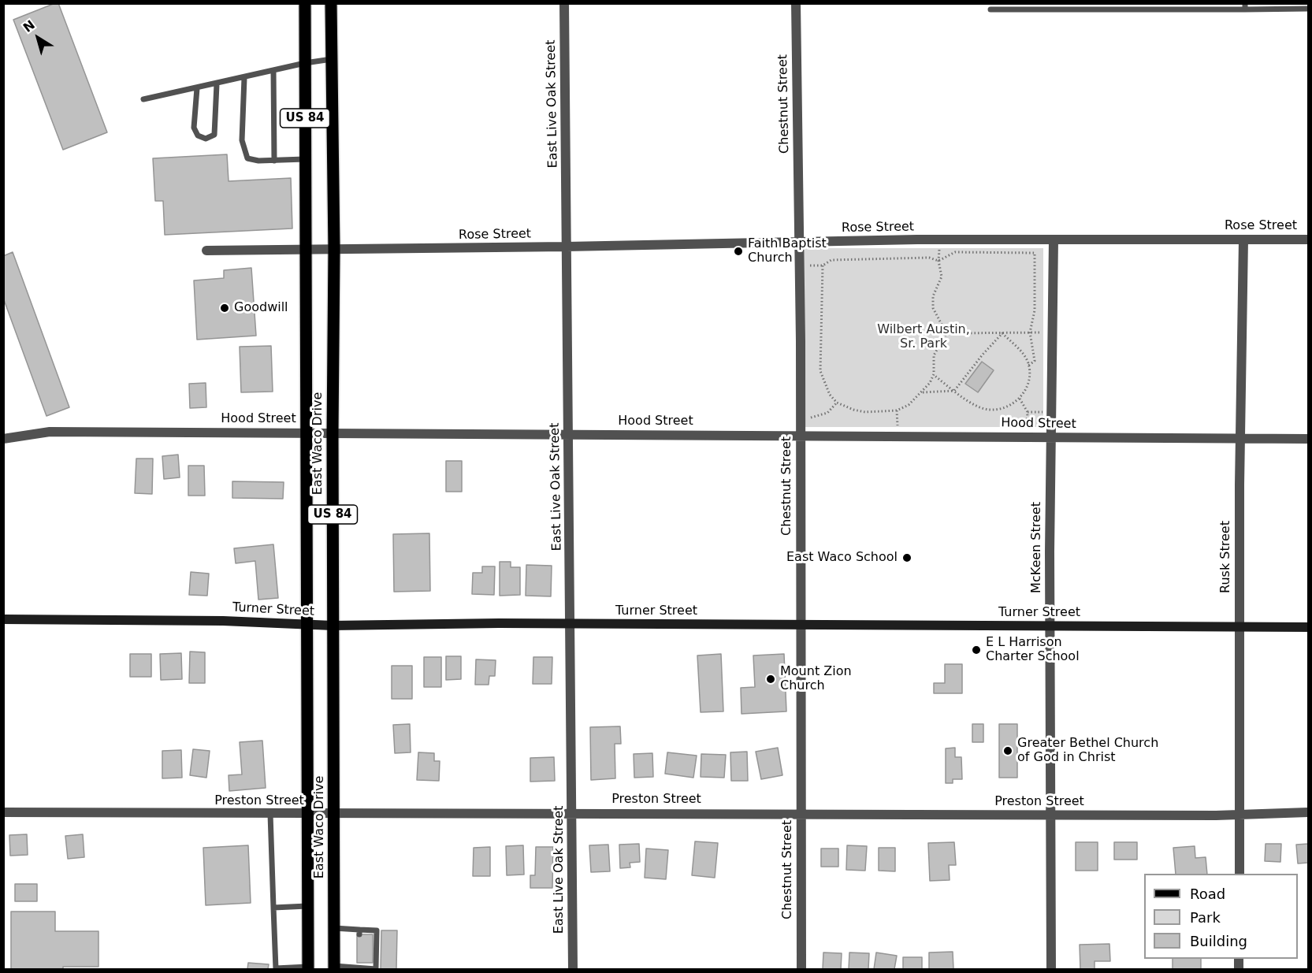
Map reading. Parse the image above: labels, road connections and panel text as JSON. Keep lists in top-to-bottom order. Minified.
{"streets":{"main road":["US 84","East Waco Drive"],"street":["East Live Oak Street","Chestnut Street","Rose Street","Hood Street","McKeen Street","Rusk Street","Turner Street","Preston Street"]},"crossings":[["East Live Oak Street","Rose Street"],["East Live Oak Street","Hood Street"],["East Live Oak Street","Turner Street"],["East Live Oak Street","Preston Street"],["Chestnut Street","Rose Street"],["Chestnut Street","Hood Street"],["Chestnut Street","Turner Street"],["Chestnut Street","Preston Street"],["Rose Street","East Waco Drive"],["Rose Street","McKeen Street"],["Rose Street","Rusk Street"],["Hood Street","East Waco Drive"],["Hood Street","McKeen Street"],["Hood Street","Rusk Street"],["East Waco Drive","Turner Street"],["East Waco Drive","Preston Street"],["McKeen Street","Turner Street"],["McKeen Street","Preston Street"],["Rusk Street","Turner Street"],["Rusk Street","Preston Street"]],"parks":["Wilbert Austin, Sr. Park"],"places":["Faith Baptist Church","Goodwill","East Waco School","E L Harrison Charter School","Mount Zion Church","Greater Bethel Church of God in Christ"],"legend":["Road","Park","Building"],"north":"top left"}
